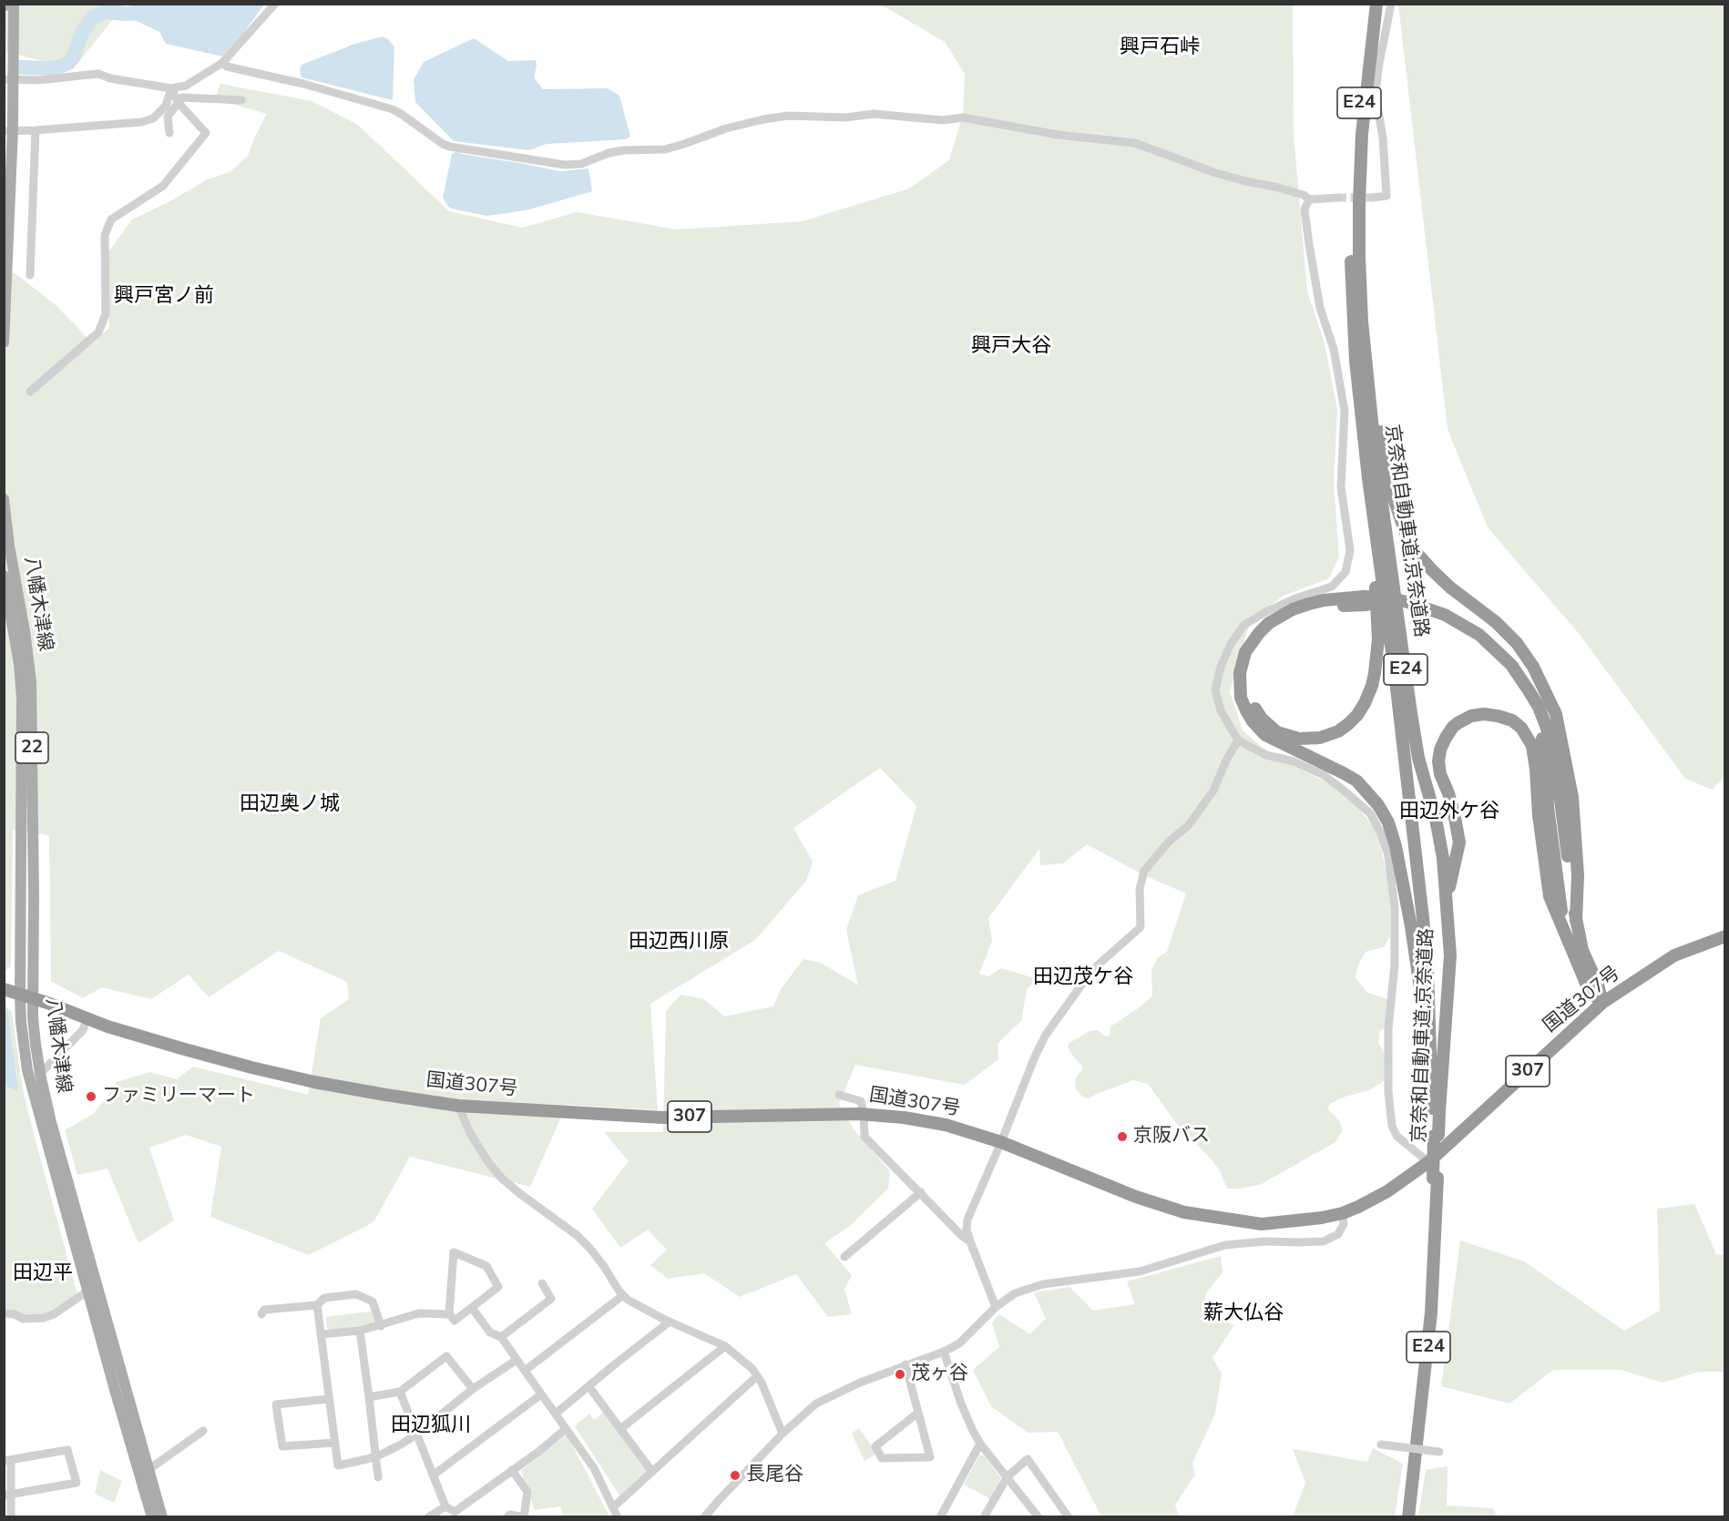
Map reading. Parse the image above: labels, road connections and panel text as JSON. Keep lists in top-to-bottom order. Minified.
{"streets":{"highway":["E24","京奈和自動車道;京奈道路","国道307号","307"],"main road":["八幡木津線","22"]},"crossings":[["八幡木津線","国道307号"]],"districts":["興戸石峠","興戸宮ノ前","興戸大谷","田辺奥ノ城","田辺外ケ谷","田辺西川原","田辺茂ケ谷","田辺平","薪大仏谷","田辺狐川"],"places":["ファミリーマート","京阪バス","茂ヶ谷","長尾谷"]}
